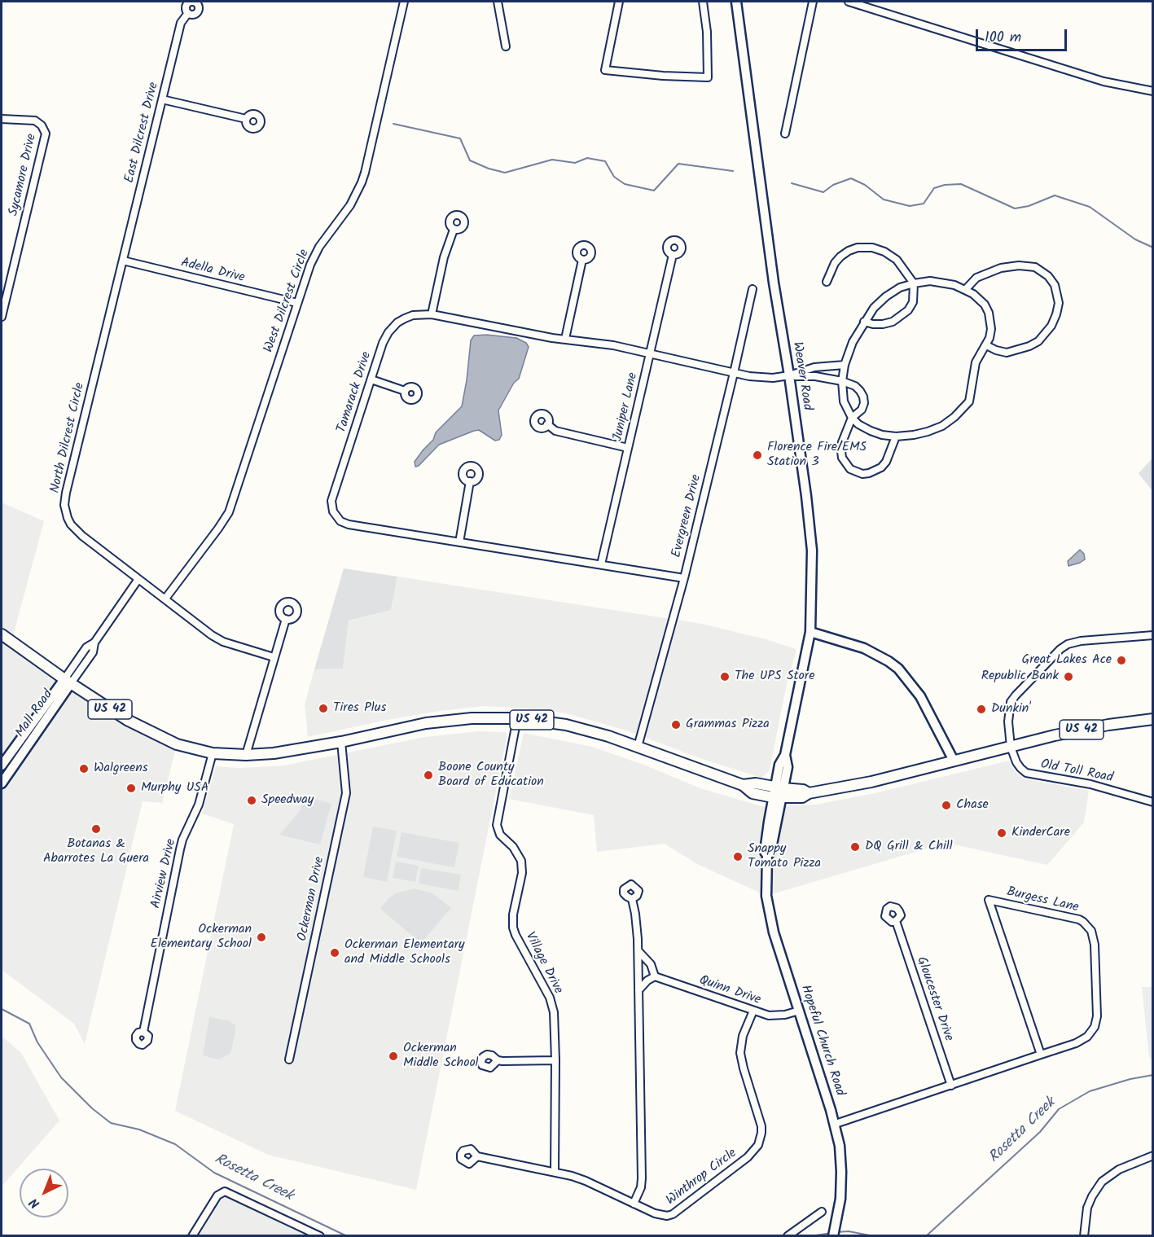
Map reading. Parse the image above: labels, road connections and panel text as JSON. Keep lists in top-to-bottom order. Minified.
{"streets":{"main road":["Weaver Road","US 42","Mall Road","Hopeful Church Road"],"street":["East Dilcrest Drive","Sycamore Drive","Adella Drive","West Dilcrest Circle","Tamarack Drive","Juniper Lane","North Dilcrest Circle","Evergreen Drive","Old Toll Road","Airview Drive","Ockerman Drive","Burgess Lane","Village Drive","Quinn Drive","Gloucester Drive","Winthrop Circle"]},"crossings":[["East Dilcrest Drive","Adella Drive"],["East Dilcrest Drive","North Dilcrest Circle"],["Adella Drive","West Dilcrest Circle"],["Adella Drive","North Dilcrest Circle"],["West Dilcrest Circle","North Dilcrest Circle"],["Weaver Road","Tamarack Drive"],["Weaver Road","US 42"],["Weaver Road","Hopeful Church Road"],["Tamarack Drive","Juniper Lane"],["Tamarack Drive","Evergreen Drive"],["Evergreen Drive","US 42"],["US 42","Mall Road"],["US 42","Old Toll Road"],["US 42","Airview Drive"],["US 42","Ockerman Drive"],["US 42","Village Drive"],["US 42","Hopeful Church Road"],["Burgess Lane","Gloucester Drive"],["Burgess Lane","Hopeful Church Road"],["Village Drive","Winthrop Circle"],["Quinn Drive","Hopeful Church Road"],["Quinn Drive","Winthrop Circle"]],"water":["Rosetta Creek"],"places":["Florence Fire/EMS Station 3","Great Lakes Ace","The UPS Store","Republic Bank","Tires Plus","Dunkin'","Grammas Pizza","Walgreens","Boone County Board of Education","Murphy USA","Speedway","Chase","Botanas & Abarrotes La Guera","KinderCare","DQ Grill & Chill","Snappy Tomato Pizza","Ockerman Elementary School","Ockerman Elementary and Middle Schools","Ockerman Middle School"],"scale_bar":"100 m","north":"bottom left"}
